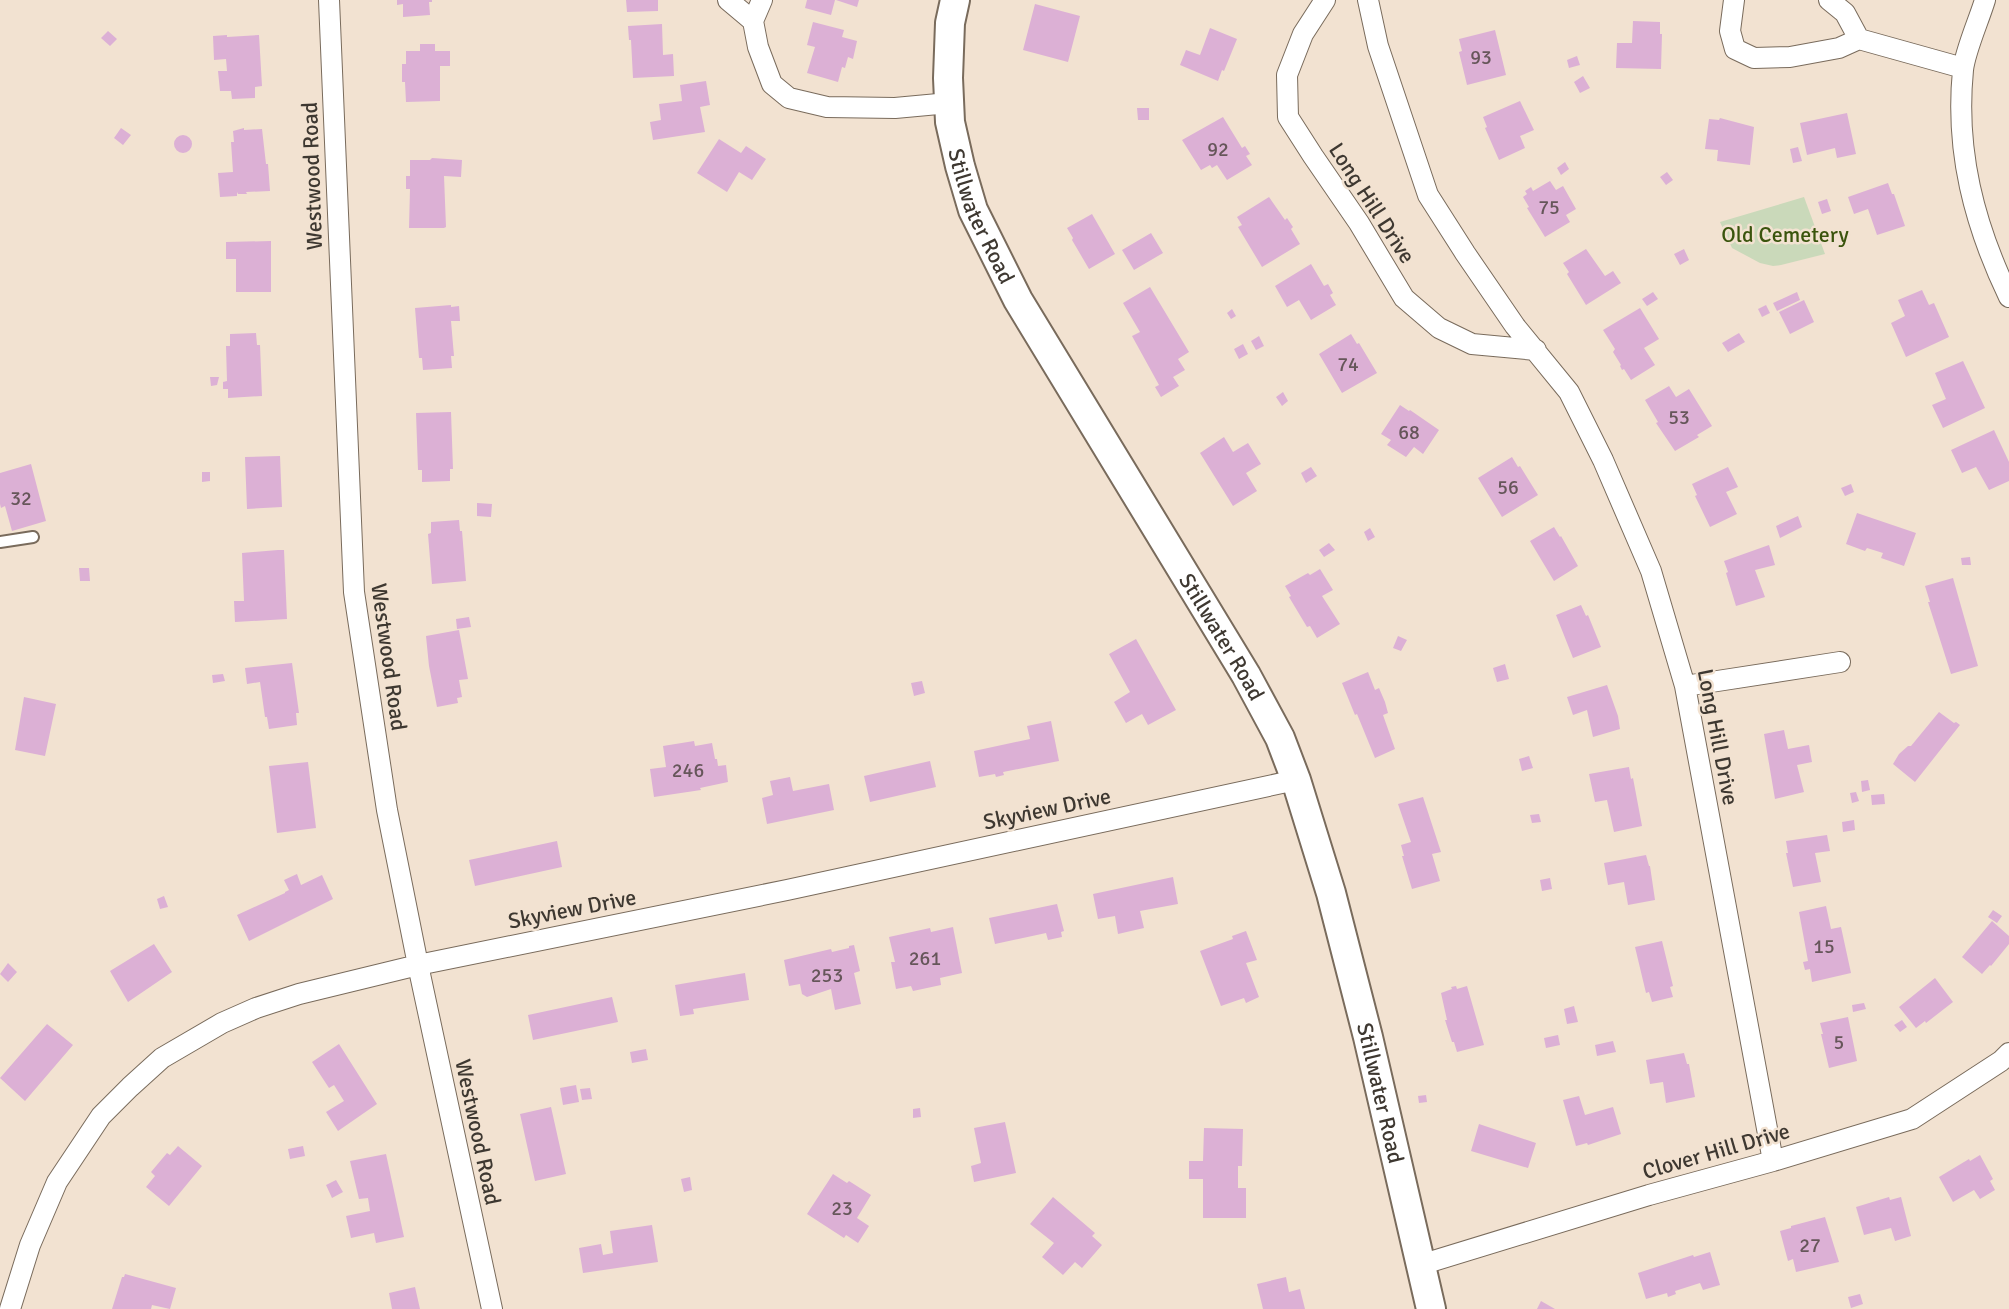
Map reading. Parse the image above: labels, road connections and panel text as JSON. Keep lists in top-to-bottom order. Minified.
{"streets":{"main road":["Stillwater Road"],"street":["Westwood Road","Long Hill Drive","Skyview Drive","Clover Hill Drive"]},"crossings":[["Westwood Road","Skyview Drive"],["Long Hill Drive","Clover Hill Drive"],["Stillwater Road","Skyview Drive"],["Stillwater Road","Clover Hill Drive"]],"parks":["Old Cemetery"],"house_numbers":["93","92","75","74","53","68","56","32","246","15","261","253","5","23","27"]}
